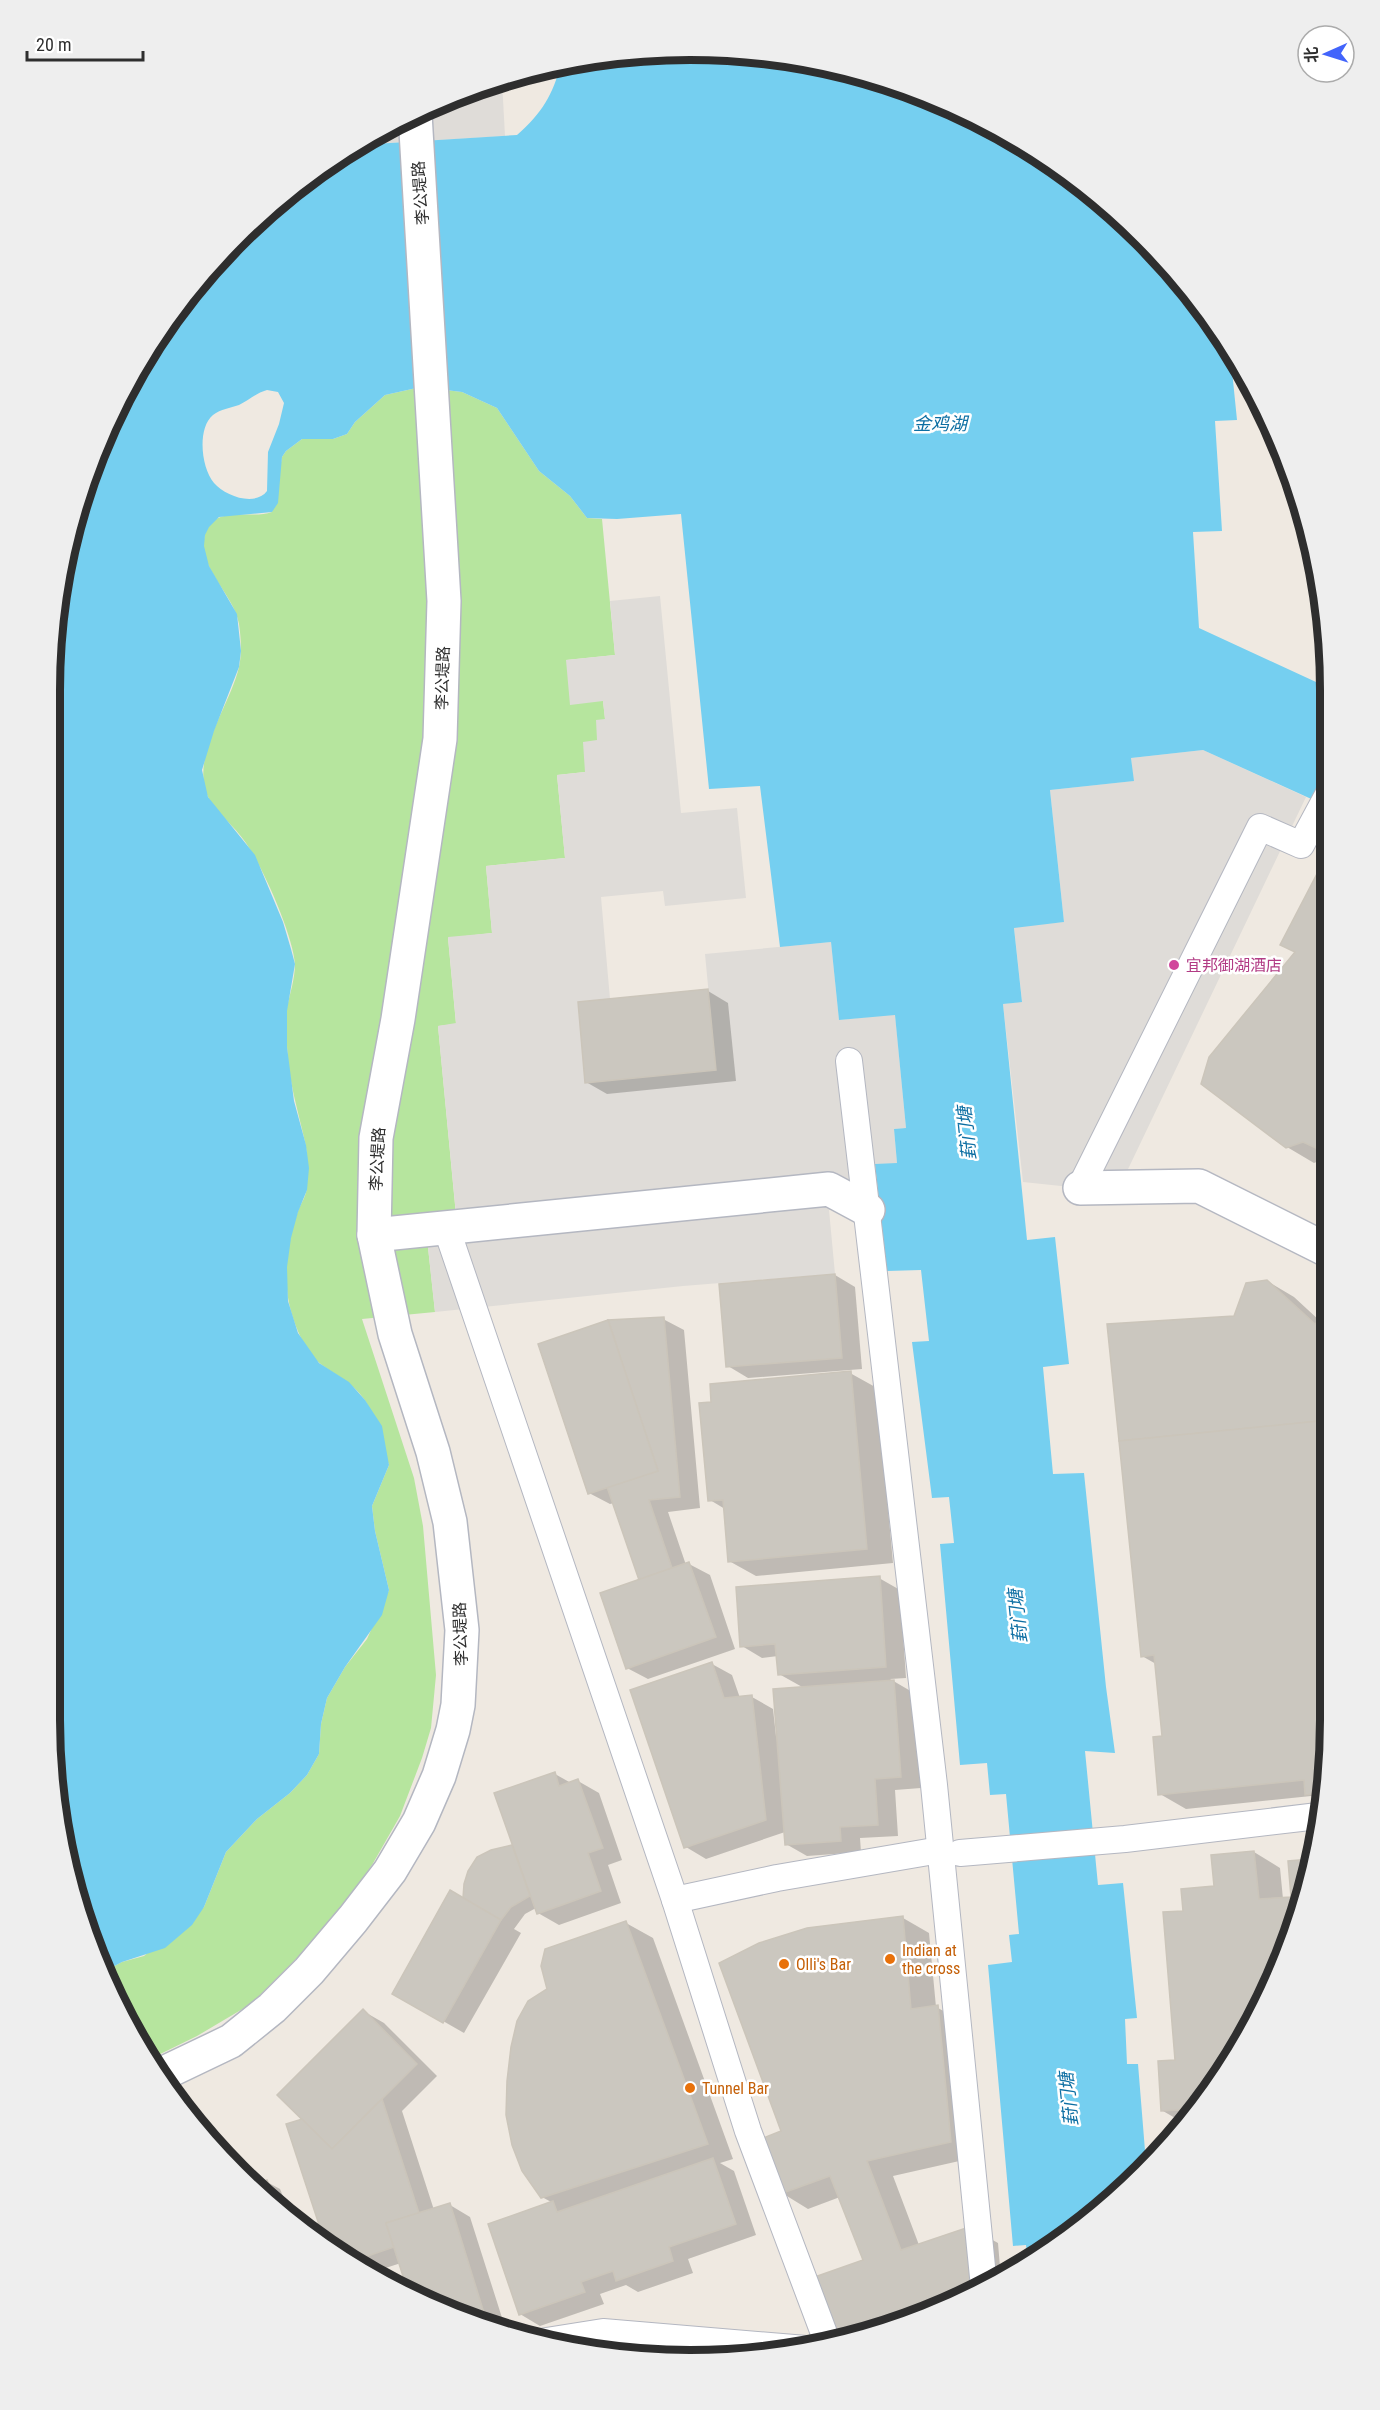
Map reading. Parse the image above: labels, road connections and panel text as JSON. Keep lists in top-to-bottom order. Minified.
{"streets":{"street":["李公堤路"]},"water":["金鸡湖","葑门塘"],"places":["宜邦御湖酒店","Indian at the cross","Olli's Bar","Tunnel Bar"],"scale_bar":"20 m","north":"left"}
